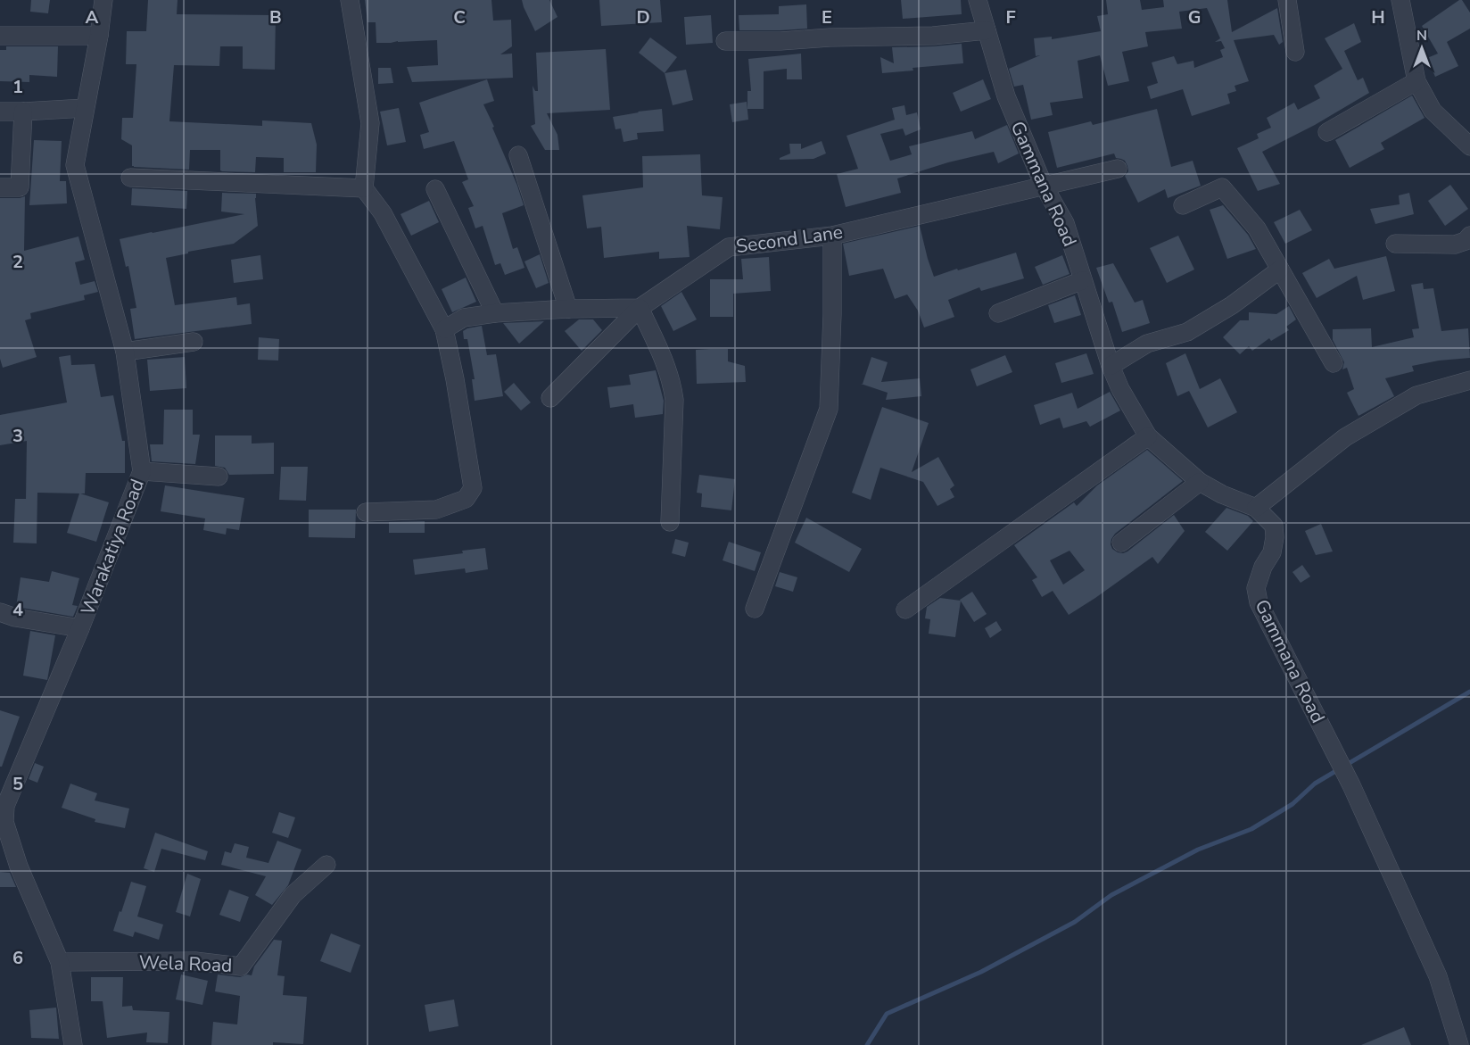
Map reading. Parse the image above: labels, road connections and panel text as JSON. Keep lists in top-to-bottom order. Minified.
{"streets":{"street":["Gammana Road","Second Lane","Warakatiya Road","Wela Road"]},"crossings":[["Gammana Road","Second Lane"],["Warakatiya Road","Wela Road"]],"north":"top","grid":{"columns":["A","B","C","D","E","F","G","H"],"rows":["1","2","3","4","5","6"]}}
